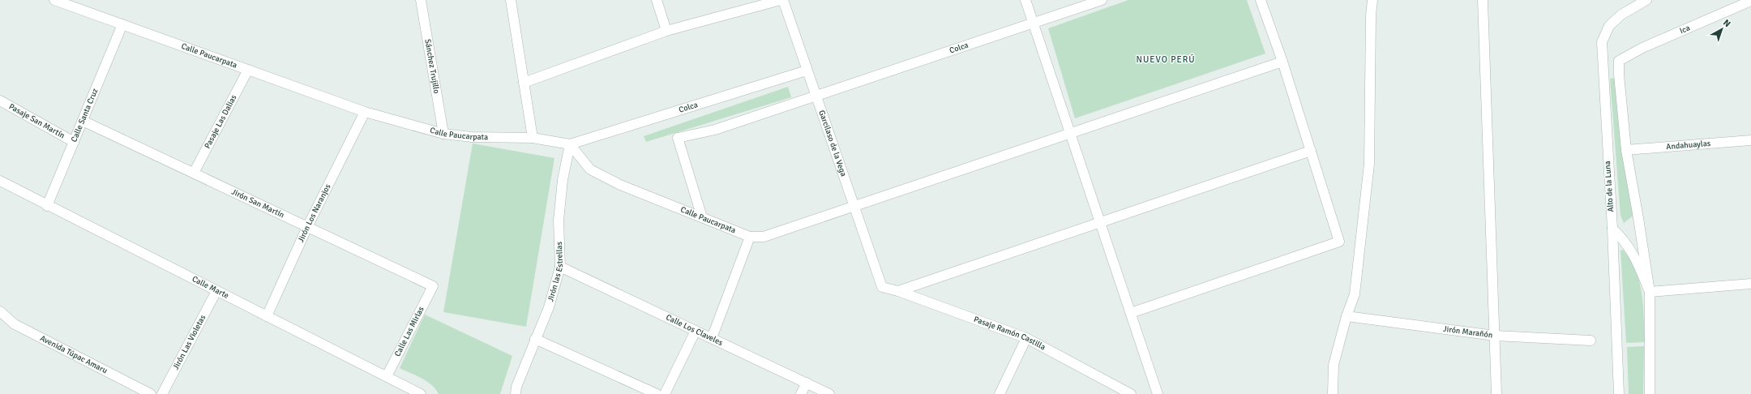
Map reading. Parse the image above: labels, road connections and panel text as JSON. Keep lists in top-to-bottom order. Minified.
{"streets":{"street":["Ica","Colca","Calle Paucarpata","Sánchez Trujillo","Calle Santa Cruz","Pasaje San Martín","Pasaje Las Dalias","Garcilaso de la Vega","Andahuaylas","Alto de la Luna","Jirón San Martín","Jirón Los Naranjos","Jirón las Estrellas","Calle Marte","Calle Los Claveles","Calle Las Mirlas","Jirón Marañón","Pasaje Ramón Castilla","Jirón Las Violetas","Avenida Túpac Amaru"]},"crossings":[["Ica","Andahuaylas"],["Colca","Calle Paucarpata"],["Colca","Garcilaso de la Vega"],["Colca","Jirón las Estrellas"],["Calle Paucarpata","Sánchez Trujillo"],["Calle Paucarpata","Calle Santa Cruz"],["Calle Paucarpata","Pasaje Las Dalias"],["Calle Paucarpata","Garcilaso de la Vega"],["Calle Paucarpata","Jirón Los Naranjos"],["Calle Paucarpata","Jirón las Estrellas"],["Calle Santa Cruz","Pasaje San Martín"],["Calle Santa Cruz","Jirón San Martín"],["Calle Santa Cruz","Calle Marte"],["Pasaje Las Dalias","Jirón San Martín"],["Garcilaso de la Vega","Pasaje Ramón Castilla"],["Jirón San Martín","Jirón Los Naranjos"],["Jirón San Martín","Calle Las Mirlas"],["Jirón Los Naranjos","Calle Marte"],["Jirón las Estrellas","Calle Los Claveles"],["Calle Marte","Calle Las Mirlas"],["Calle Marte","Jirón Las Violetas"]],"districts":["NUEVO PERÚ"],"north":"top right"}
